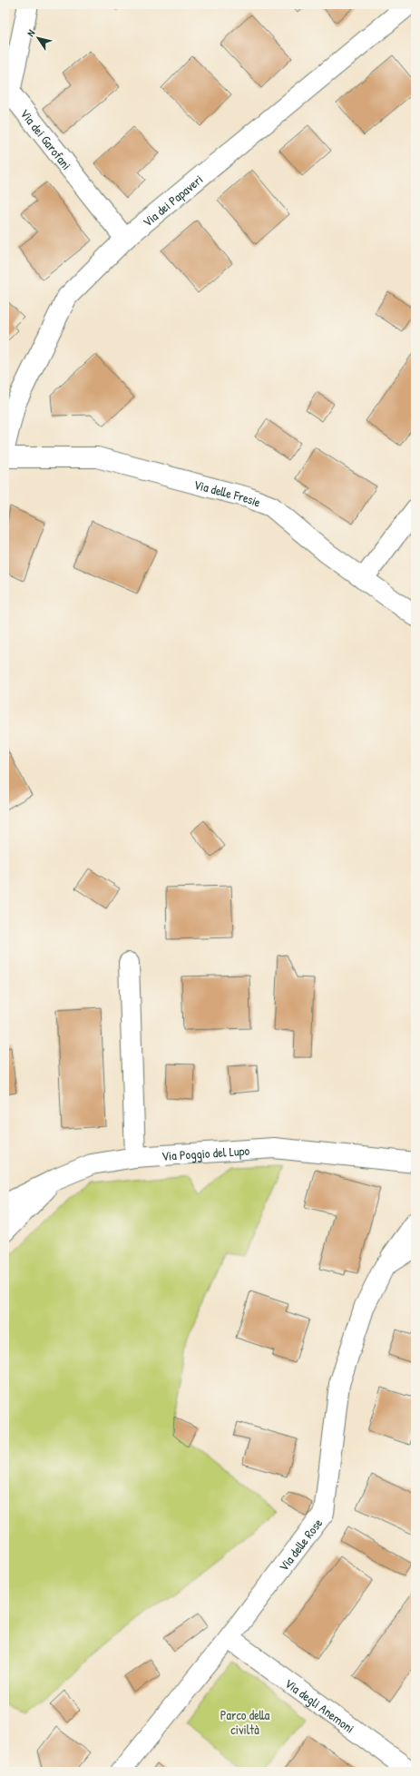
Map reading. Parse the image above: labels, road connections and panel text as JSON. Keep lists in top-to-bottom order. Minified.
{"streets":{"street":["Via dei Garofani","Via dei Papaveri","Via delle Fresie","Via Poggio del Lupo","Via delle Rose","Via degli Anemoni"]},"crossings":[["Via dei Garofani","Via dei Papaveri"],["Via delle Rose","Via degli Anemoni"]],"parks":["Parco della civiltà"],"north":"top left"}
